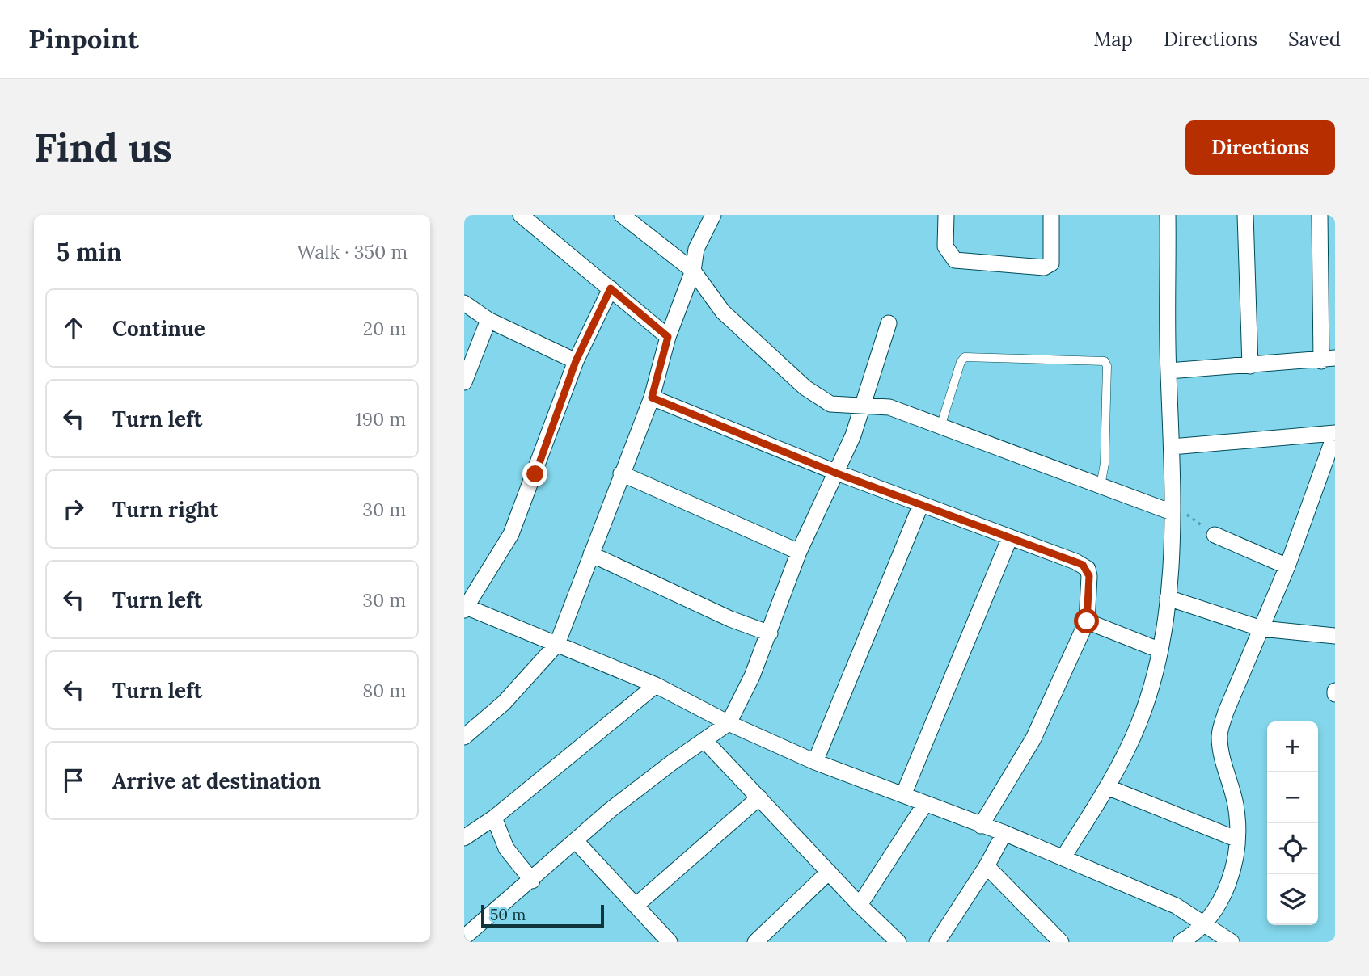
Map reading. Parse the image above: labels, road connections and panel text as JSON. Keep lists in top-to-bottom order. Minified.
{"scale_bar":"50 m","page":{"header":"Pinpoint","nav":["Map","Directions","Saved"],"buttons":"Directions","title":"Find us","heading":["5 min","Walk · 350 m"],"list":[["Continue","20 m"],["Turn left","190 m"],["Turn right","30 m"],["Turn left","30 m"],["Turn left","80 m"],"Arrive at destination"],"map_buttons":["+","−"],"scale":"50 m"}}
